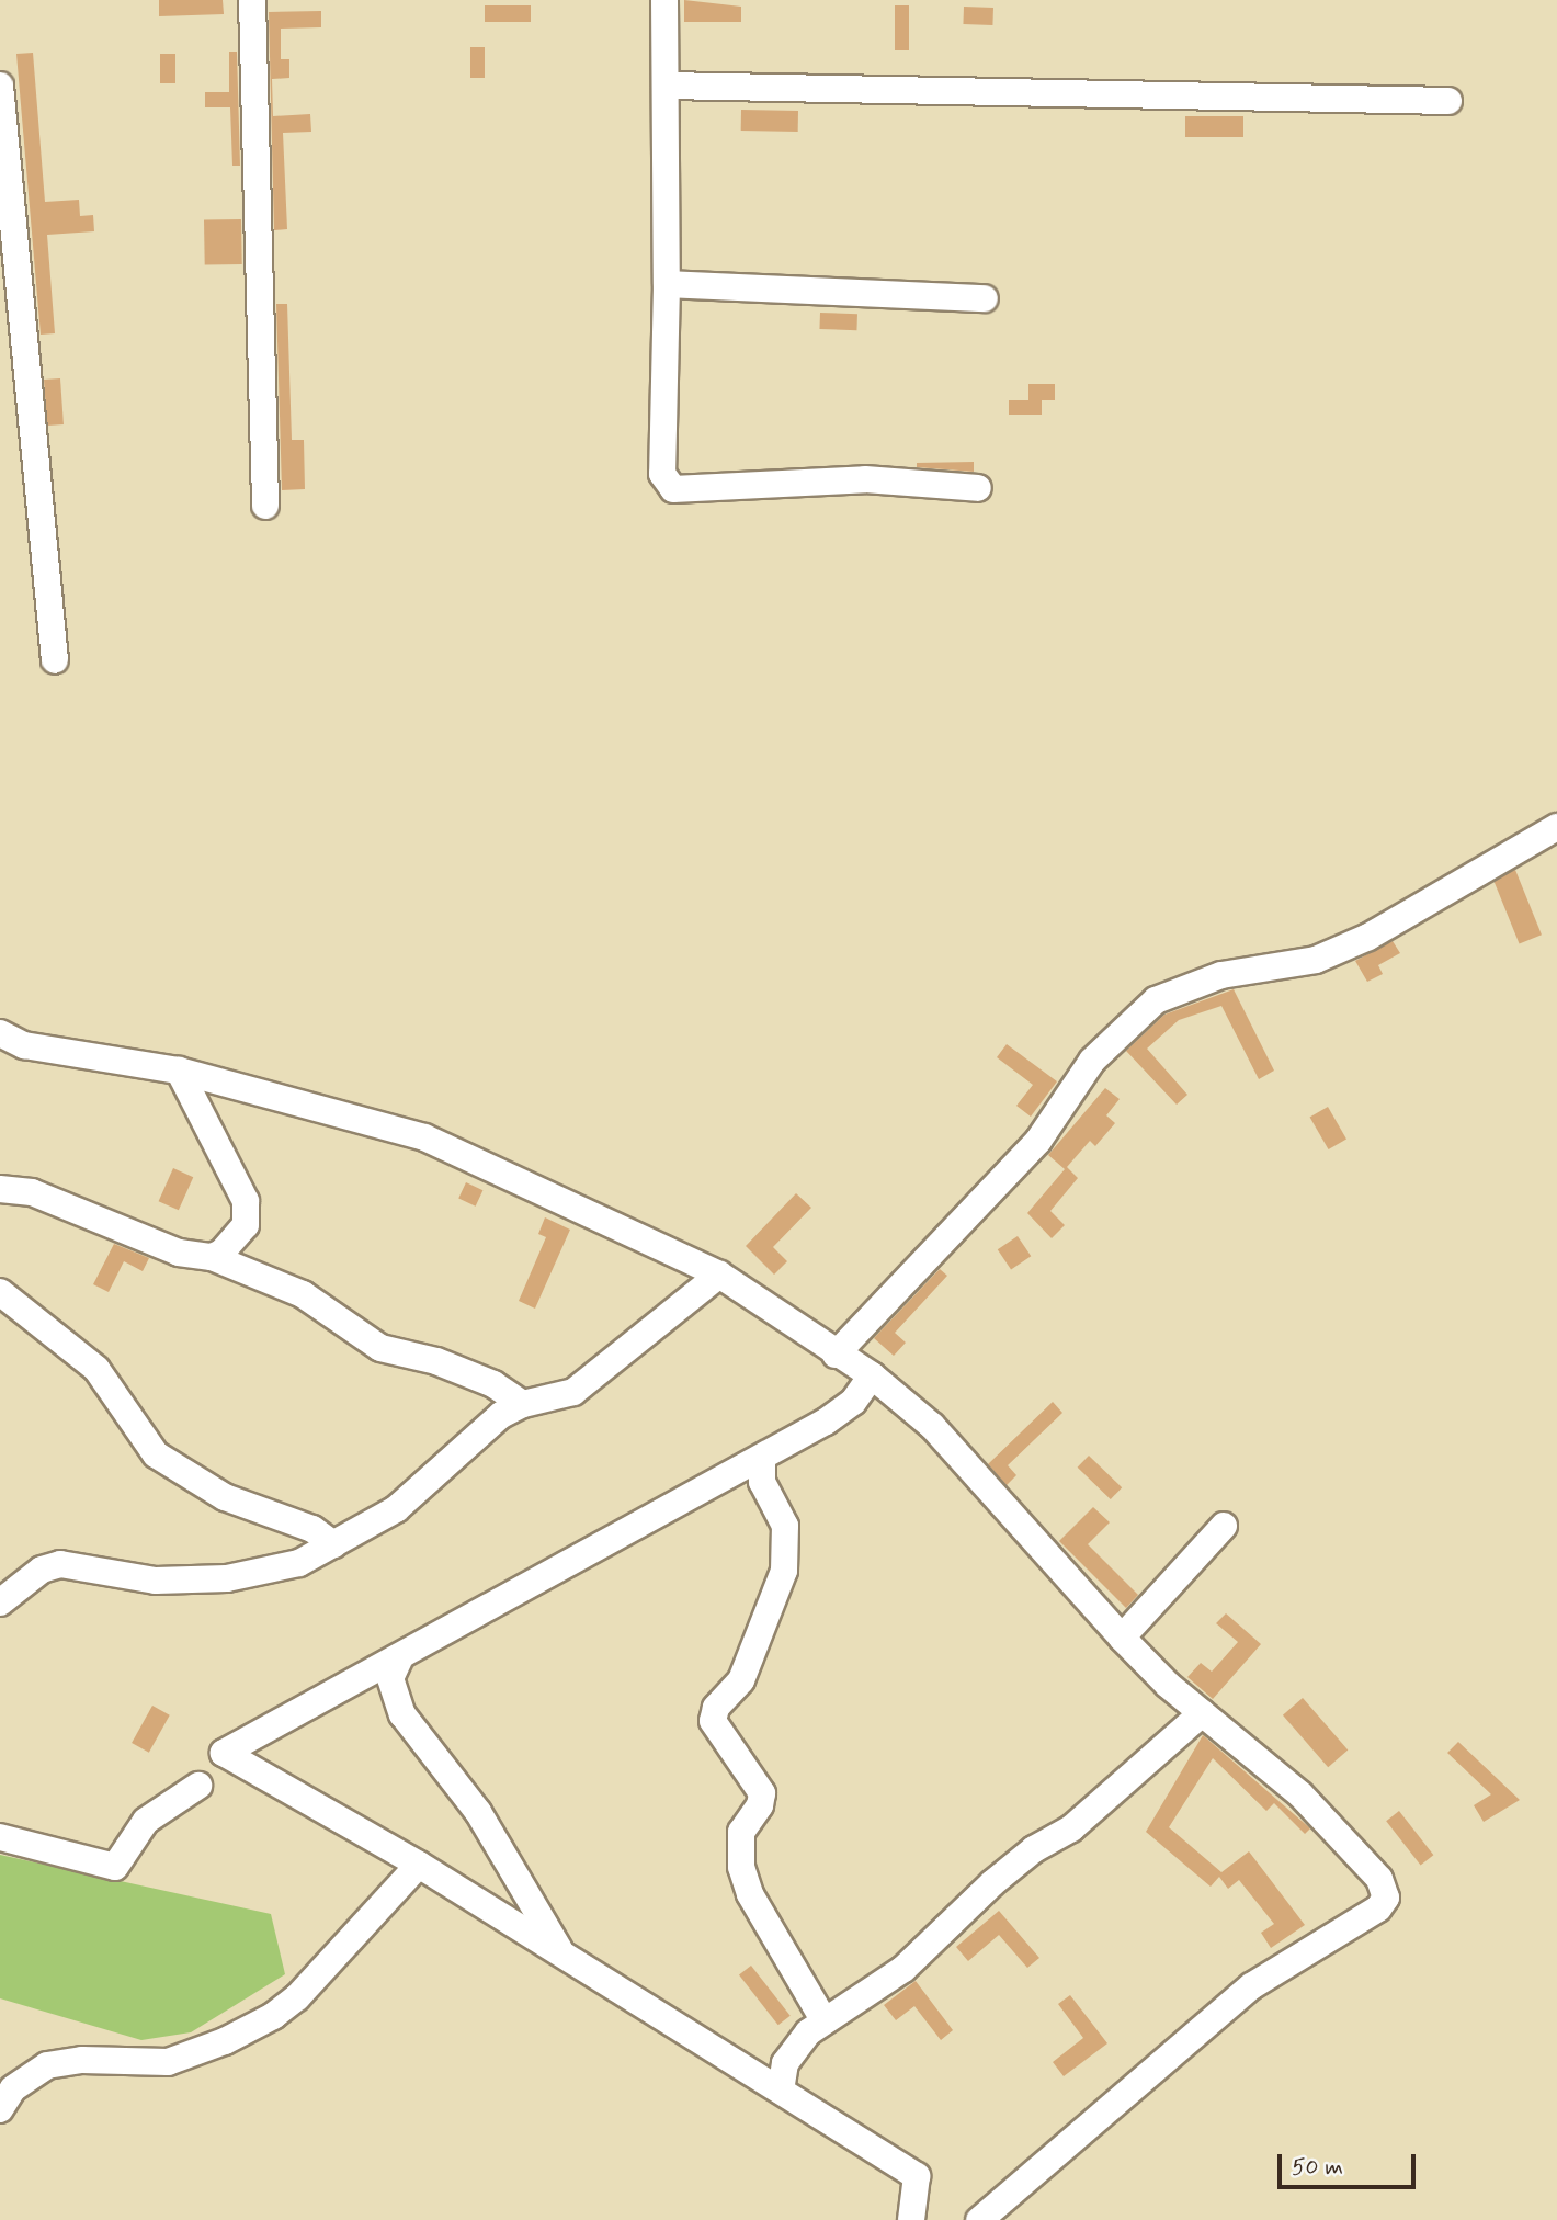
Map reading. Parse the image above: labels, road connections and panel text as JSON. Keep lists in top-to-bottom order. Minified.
{"scale_bar":"50 m"}
